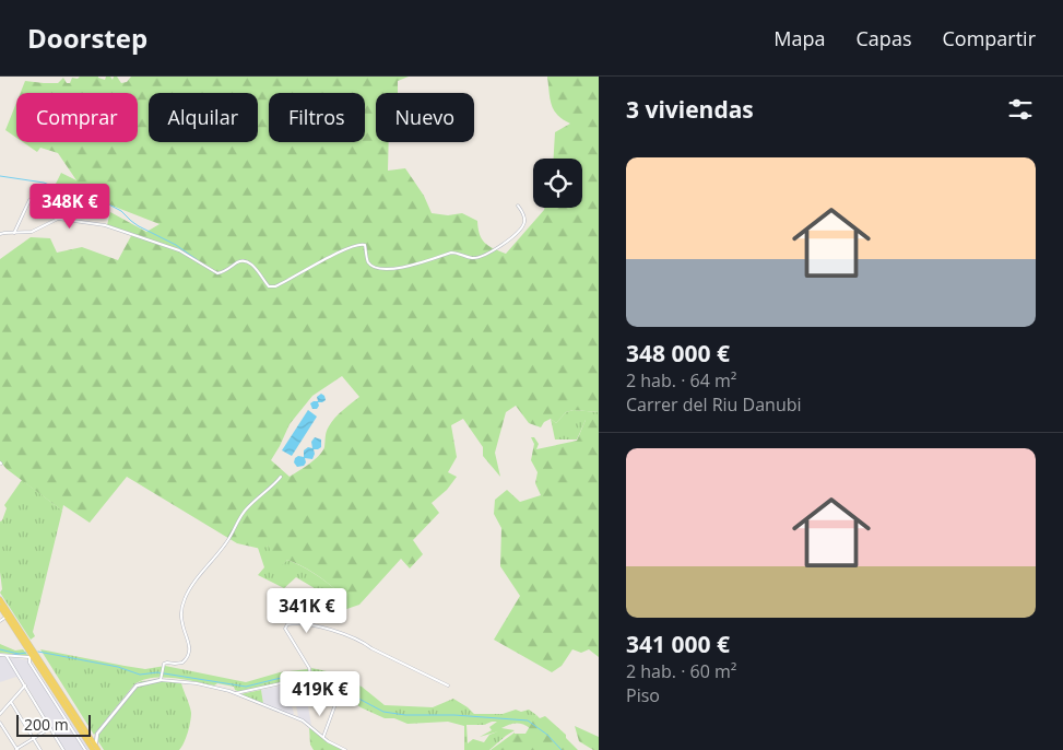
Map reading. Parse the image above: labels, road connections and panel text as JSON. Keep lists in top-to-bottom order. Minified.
{"scale_bar":"200 m","page":{"header":"Doorstep","nav":["Mapa","Capas","Compartir"],"heading":"3 viviendas","chip":["Comprar","Alquilar","Filtros","Nuevo"],"list":[{"name":"348 000 €","note":"2 hab. · 64 m² · Carrer del Riu Danubi"},{"name":"341 000 €","note":"2 hab. · 60 m² · Piso"}],"price":["348K €","341K €","419K €"],"scale":"200 m"}}
